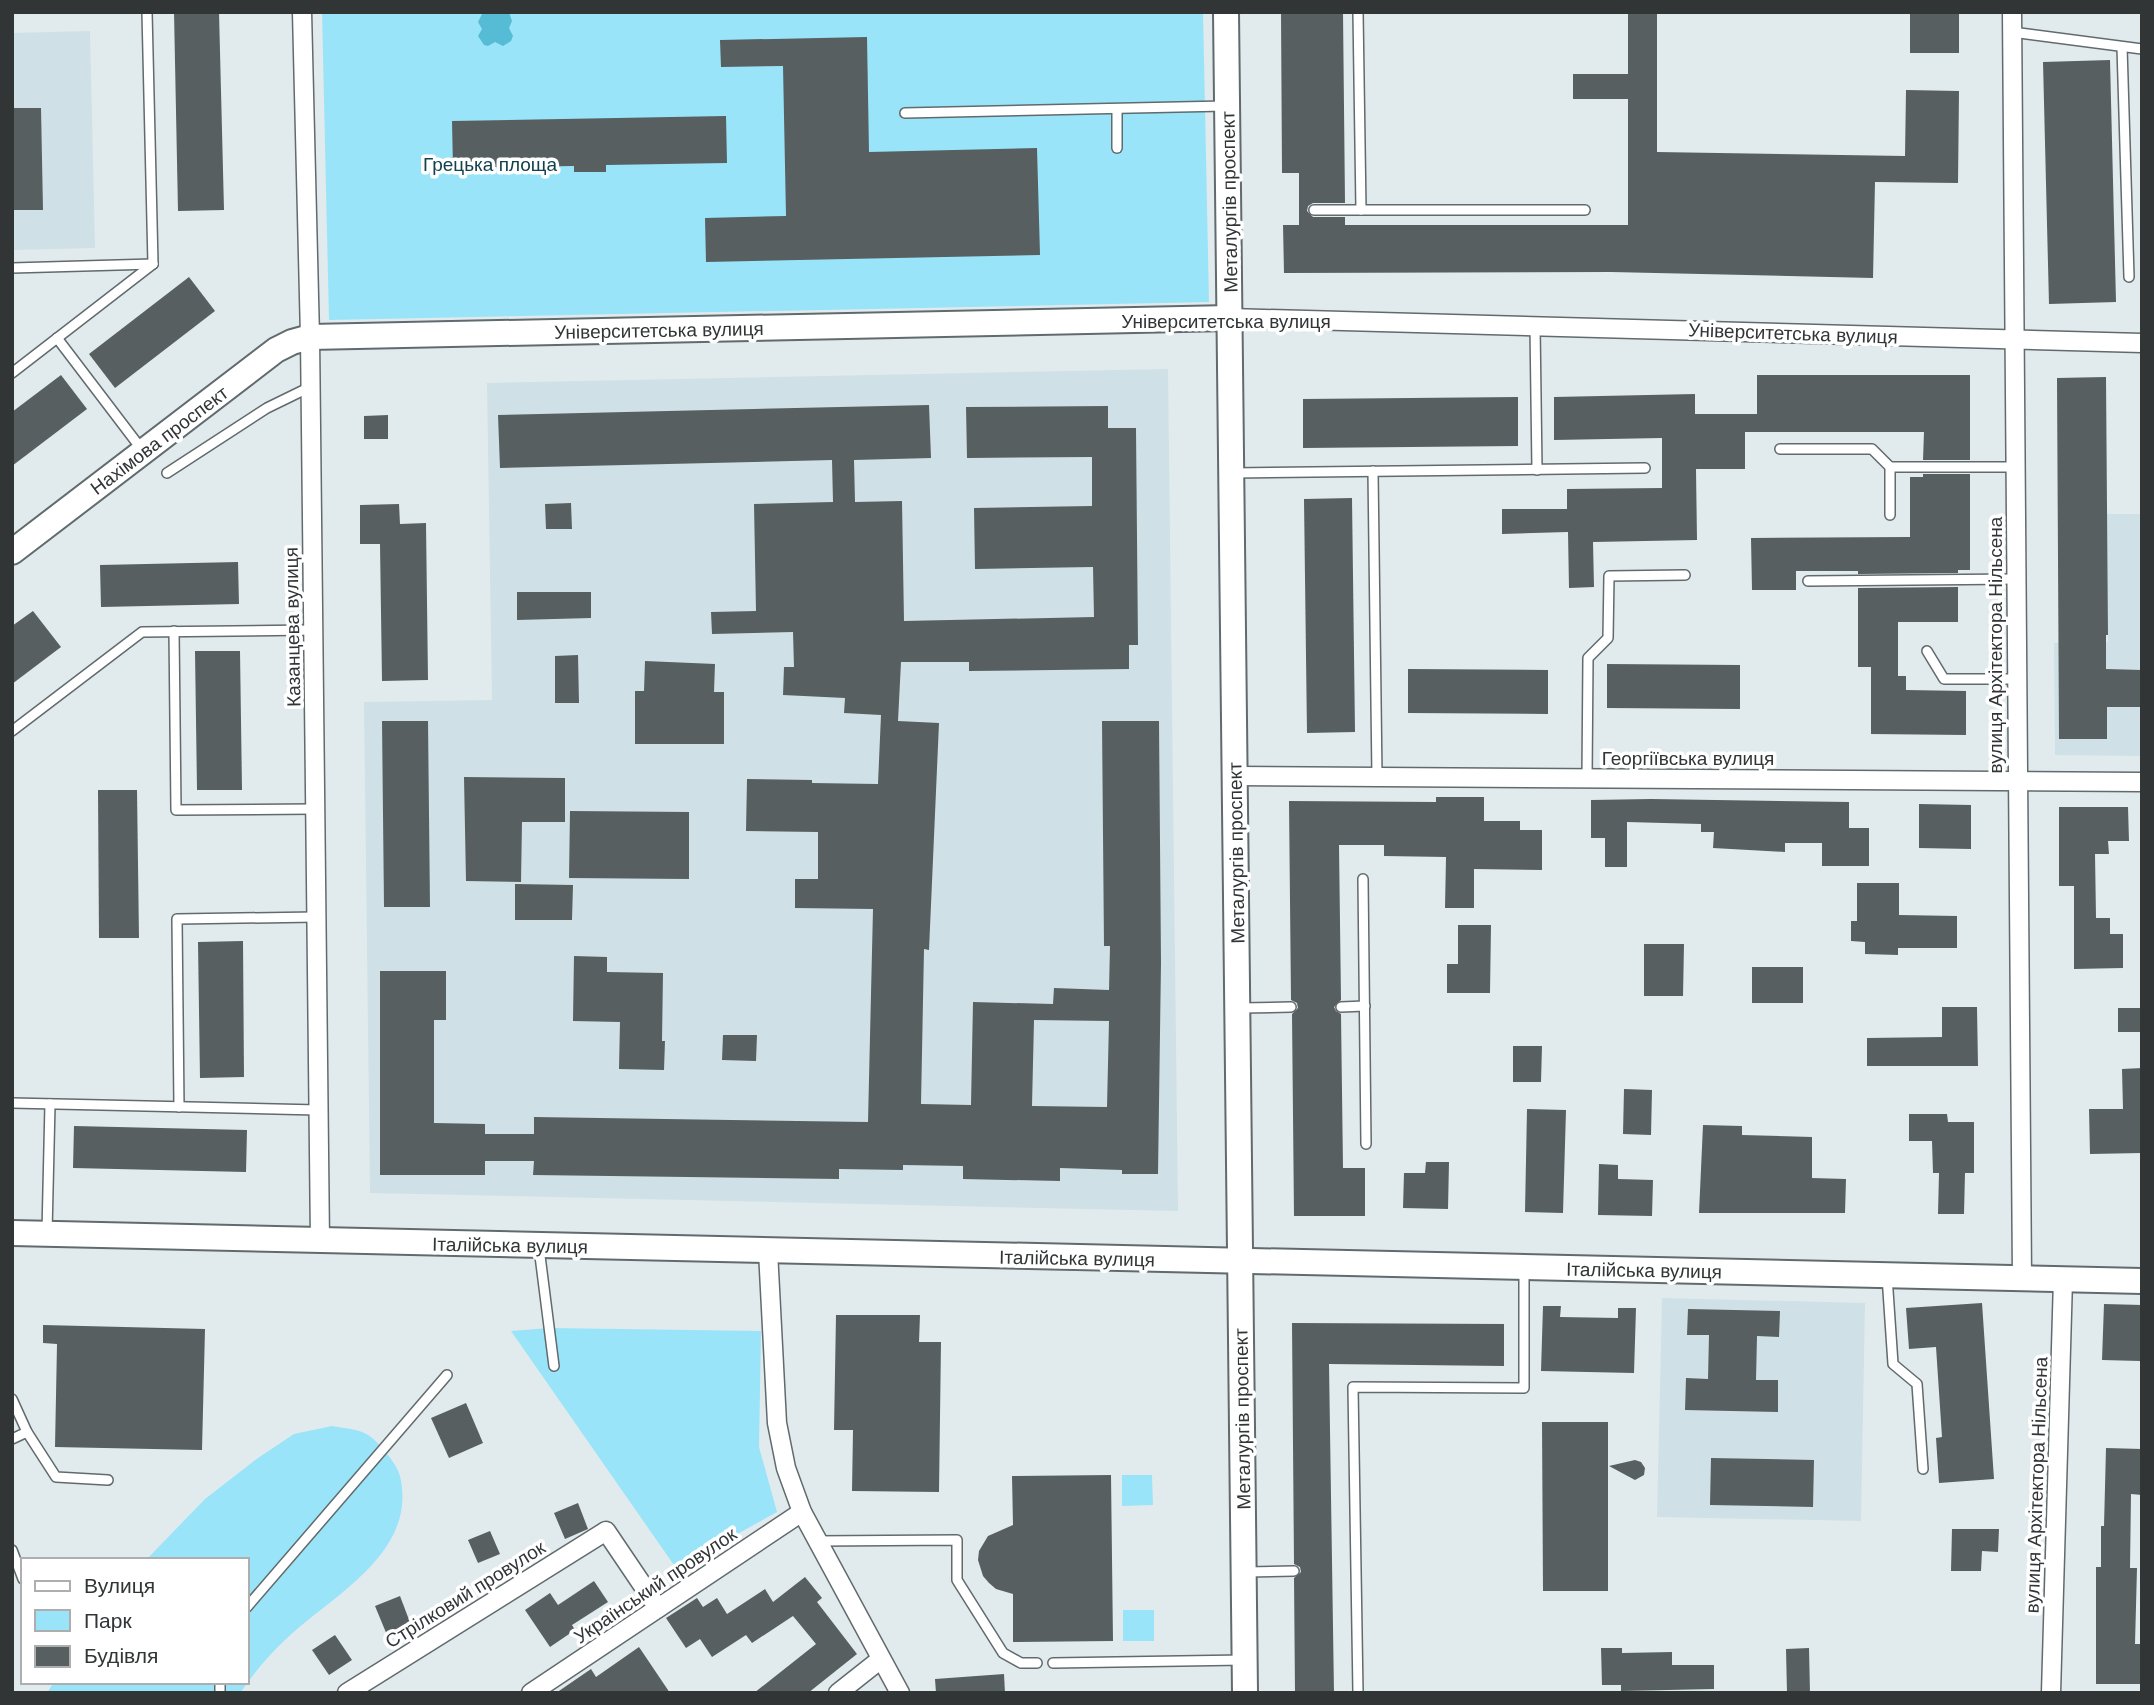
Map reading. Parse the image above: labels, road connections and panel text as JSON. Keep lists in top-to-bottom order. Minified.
{"streets":{"street":["Металургів проспект","Університетська вулиця","Нахімова проспект","Казанцева вулиця","вулиця Архітектора Нільсена","Георгіївська вулиця","Італійська вулиця","Український провулок","Стрілковий провулок"]},"crossings":[["Металургів проспект","Університетська вулиця"],["Металургів проспект","Георгіївська вулиця"],["Металургів проспект","Італійська вулиця"],["Університетська вулиця","Нахімова проспект"],["Університетська вулиця","Казанцева вулиця"],["Університетська вулиця","вулиця Архітектора Нільсена"],["Нахімова проспект","Казанцева вулиця"],["Казанцева вулиця","Італійська вулиця"],["вулиця Архітектора Нільсена","Георгіївська вулиця"],["вулиця Архітектора Нільсена","Італійська вулиця"],["Український провулок","Стрілковий провулок"]],"parks":["Грецька площа"],"legend":["Вулиця","Парк","Будівля"]}
